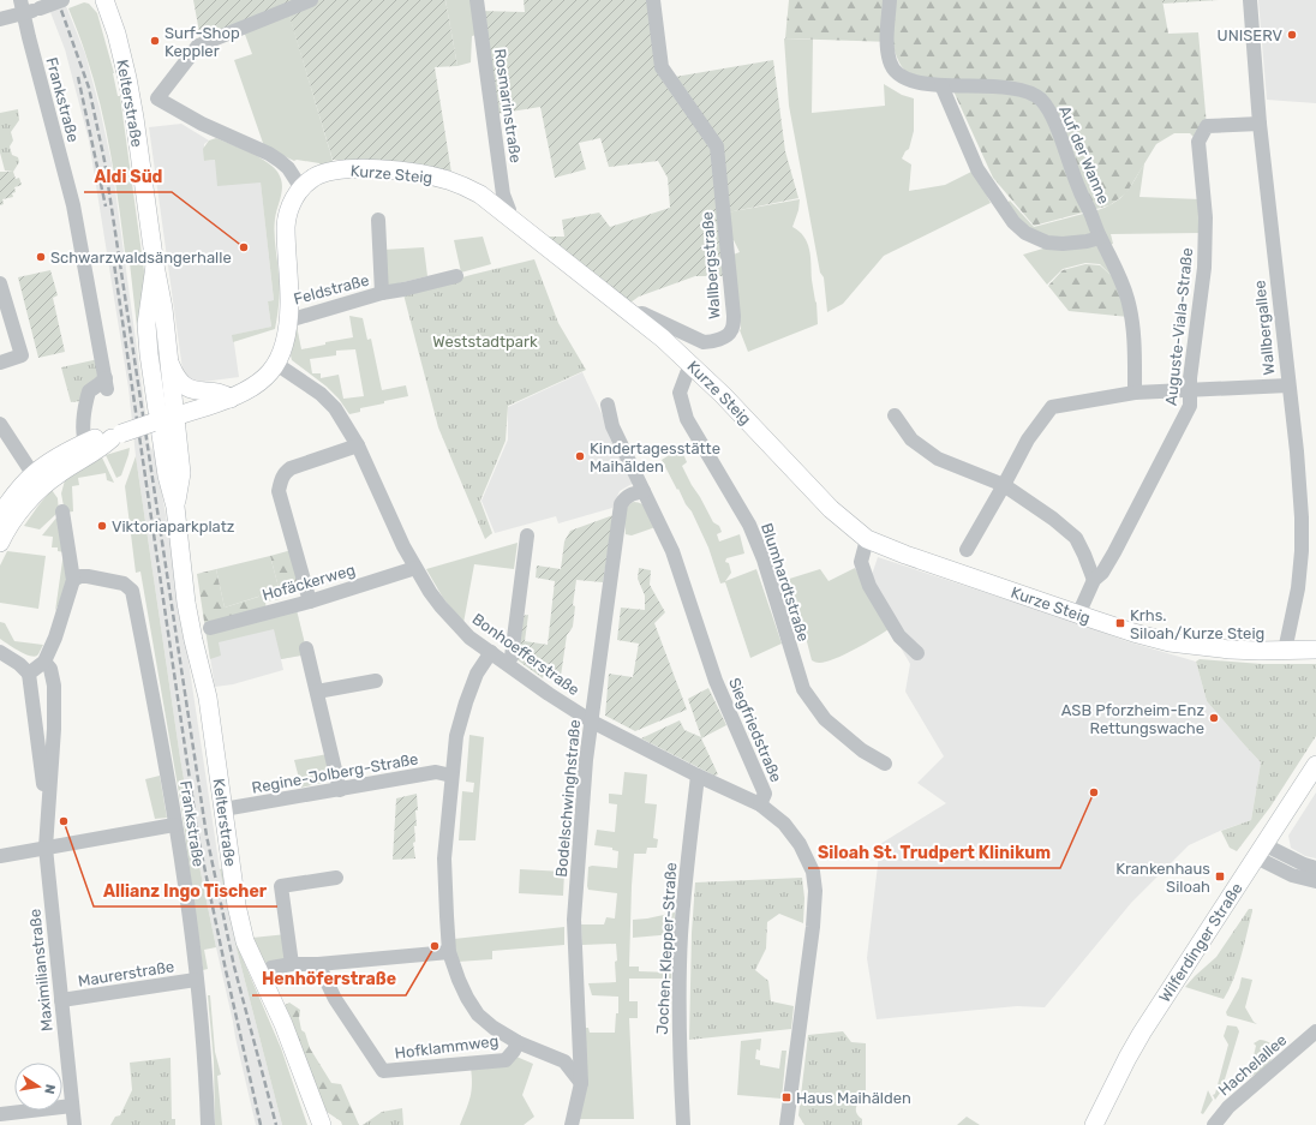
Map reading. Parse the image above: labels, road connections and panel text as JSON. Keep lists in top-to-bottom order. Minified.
{"streets":{"main road":["Kelterstraße","Kurze Steig","Wilferdinger Straße"],"street":["Frankstraße","Rosmarinstraße","Auf der Wanne","Wallbergstraße","Feldstraße","Auguste-Viala-Straße","Wallbergallee","Hofäckerweg","Blumhardtstraße","Bonhoefferstraße","Siegfriedstraße","Regine-Jolberg-Straße","Bodelschwinghstraße","Jochen-Klepper-Straße","Maximilianstraße","Maurerstraße","Hofklammweg","Hachelallee"]},"crossings":[["Frankstraße","Maurerstraße"],["Kelterstraße","Regine-Jolberg-Straße"],["Rosmarinstraße","Kurze Steig"],["Kurze Steig","Wallbergstraße"],["Kurze Steig","Auguste-Viala-Straße"],["Kurze Steig","Wallbergallee"],["Kurze Steig","Blumhardtstraße"],["Auguste-Viala-Straße","Wallbergallee"],["Hofäckerweg","Bonhoefferstraße"],["Bonhoefferstraße","Siegfriedstraße"],["Bonhoefferstraße","Bodelschwinghstraße"],["Bonhoefferstraße","Jochen-Klepper-Straße"],["Siegfriedstraße","Bodelschwinghstraße"],["Maximilianstraße","Maurerstraße"]],"parks":["Weststadtpark"],"places":{"other":["UNISERV","Surf-Shop Keppler","Aldi Süd","Schwarzwaldsängerhalle","Kindertagesstätte Maihälden","Viktoriaparkplatz","ASB Pforzheim-Enz Rettungswache","Siloah St. Trudpert Klinikum","Allianz Ingo Tischer","Henhöferstraße"],"transit":["Krhs. Siloah/Kurze Steig","Krankenhaus Siloah","Haus Maihälden"]},"north":"right"}
